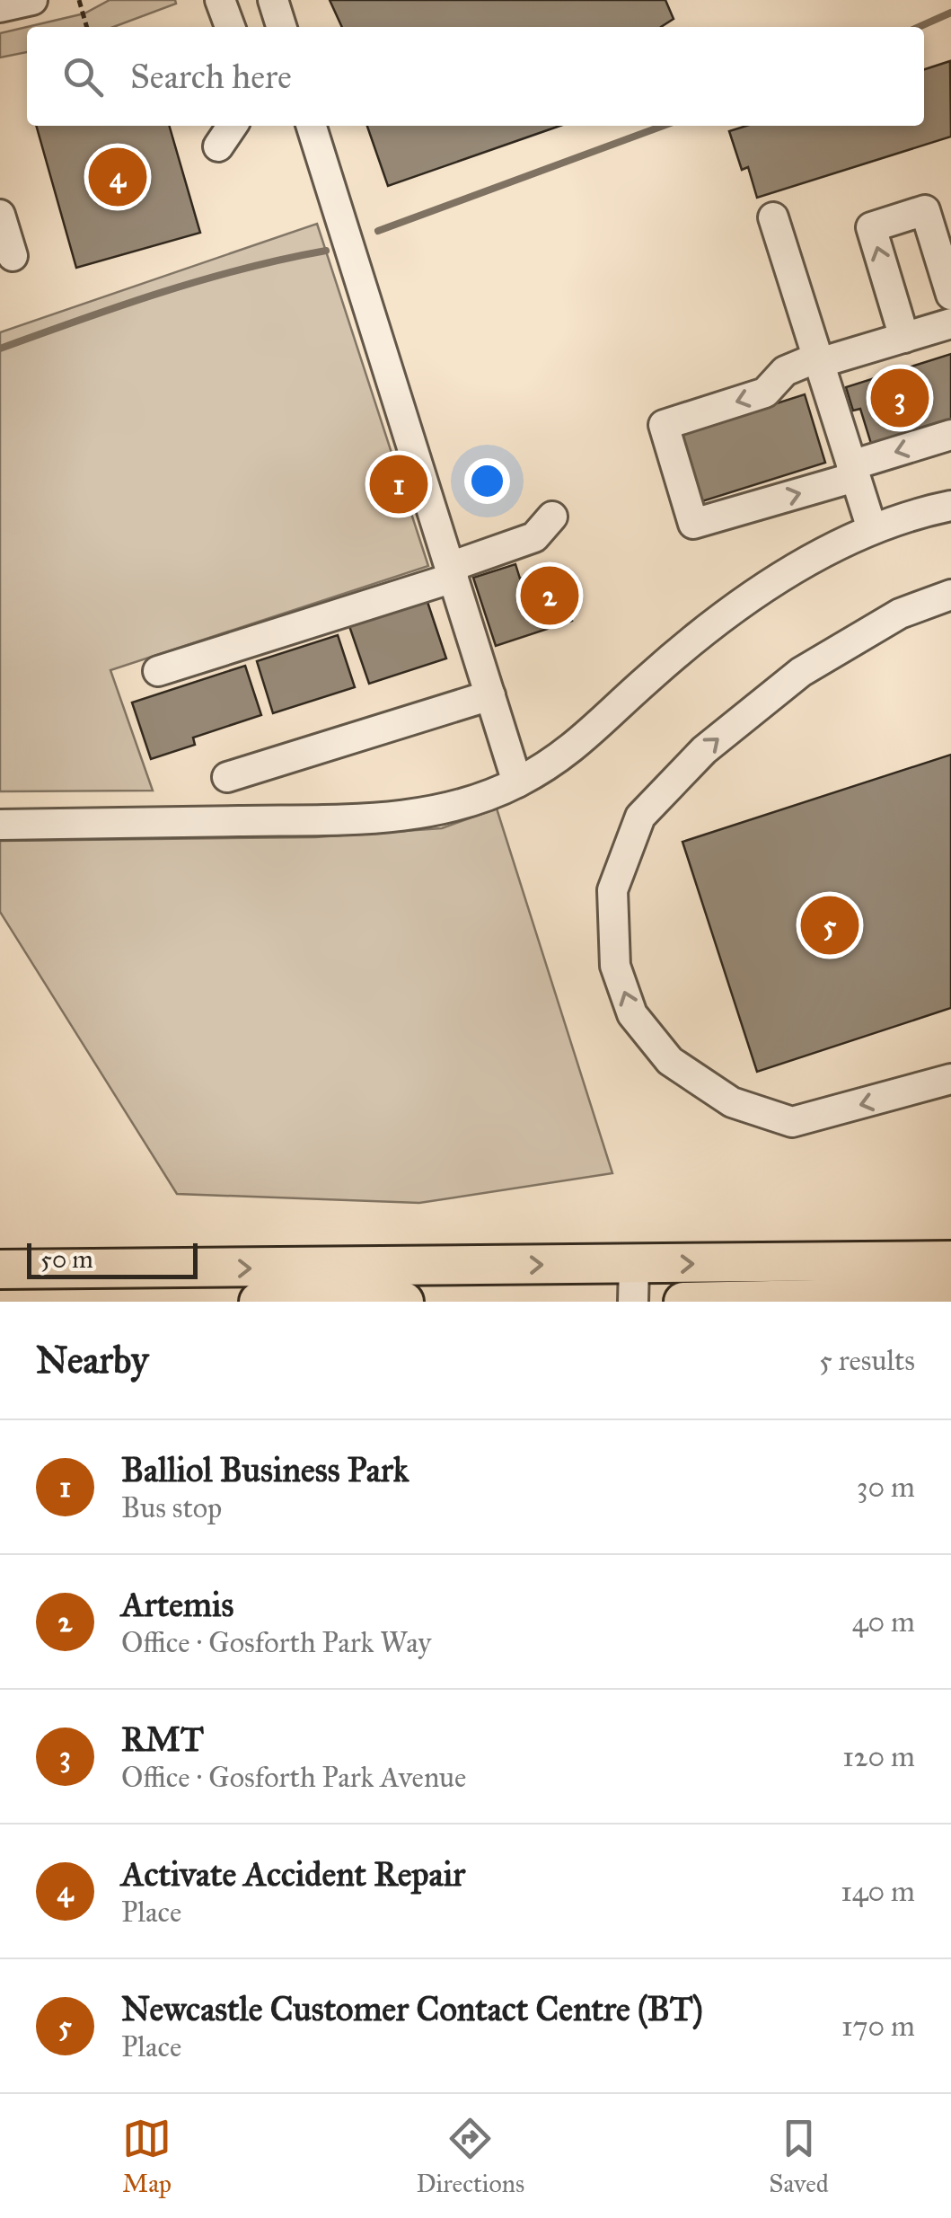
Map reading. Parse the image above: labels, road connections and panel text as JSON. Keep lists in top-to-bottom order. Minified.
{"scale_bar":"50 m","page":{"search":"Search here","pins":["4","3","1","2","5"],"scale":"50 m","heading":["Nearby","5 results"],"list":[{"mark":"1","name":"Balliol Business Park","note":"Bus stop","value":"30 m"},{"mark":"2","name":"Artemis","note":"Office · Gosforth Park Way","value":"40 m"},{"mark":"3","name":"RMT","note":"Office · Gosforth Park Avenue","value":"120 m"},{"mark":"4","name":"Activate Accident Repair","note":"Place","value":"140 m"},{"mark":"5","name":"Newcastle Customer Contact Centre (BT)","note":"Place","value":"170 m"}],"nav":["Map","Directions","Saved"]}}
